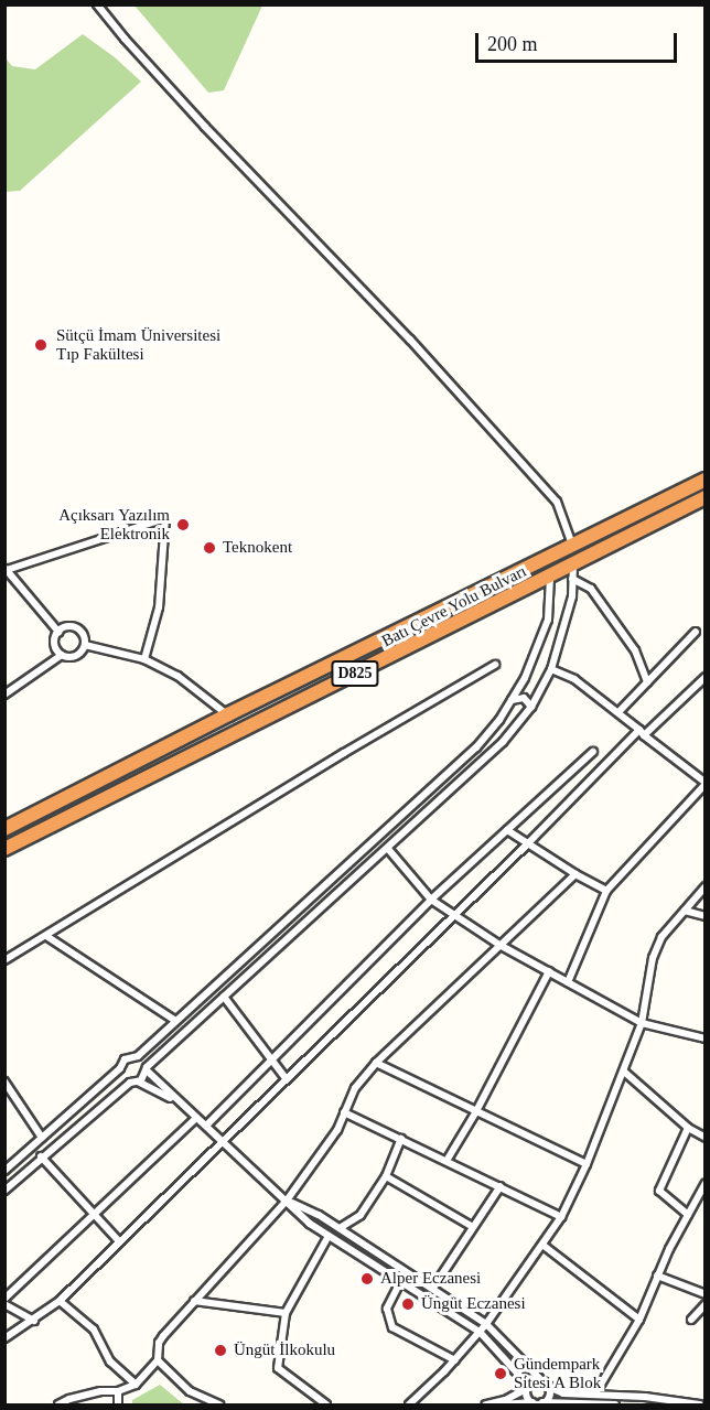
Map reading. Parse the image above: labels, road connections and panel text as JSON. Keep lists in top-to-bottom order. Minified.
{"streets":{"highway":["Batı Çevre Yolu Bulvarı","D825"]},"places":["Sütçü İmam Üniversitesi Tıp Fakültesi","Açıksarı Yazılım Elektronik","Teknokent","Alper Eczanesi","Üngüt Eczanesi","Üngüt İlkokulu","Gündempark Sitesi A Blok"],"scale_bar":"200 m"}
